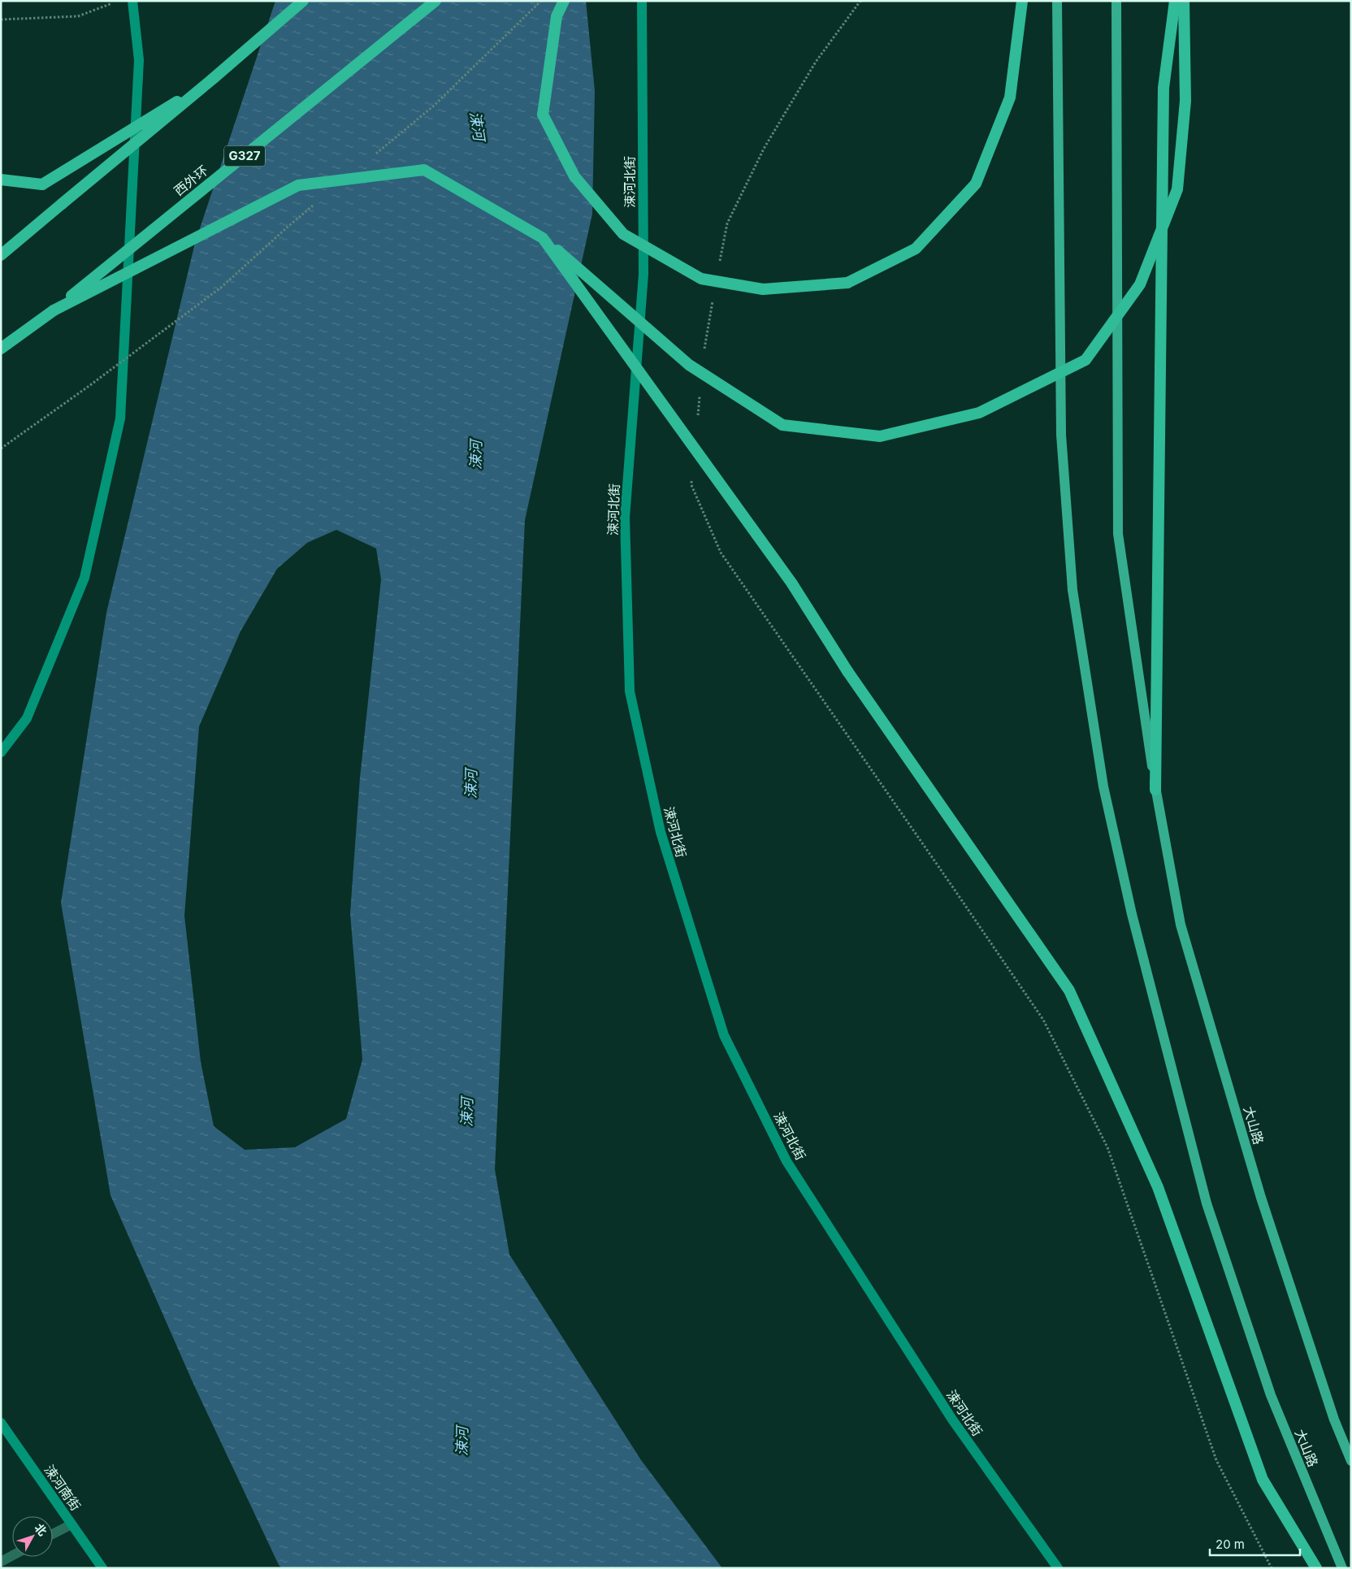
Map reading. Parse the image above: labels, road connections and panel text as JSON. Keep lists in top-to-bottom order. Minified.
{"streets":{"highway":["G327","西外环"],"main road":["涑河北街","大山路","涑河南街"]},"water":["涑河"],"scale_bar":"20 m","north":"top right"}
